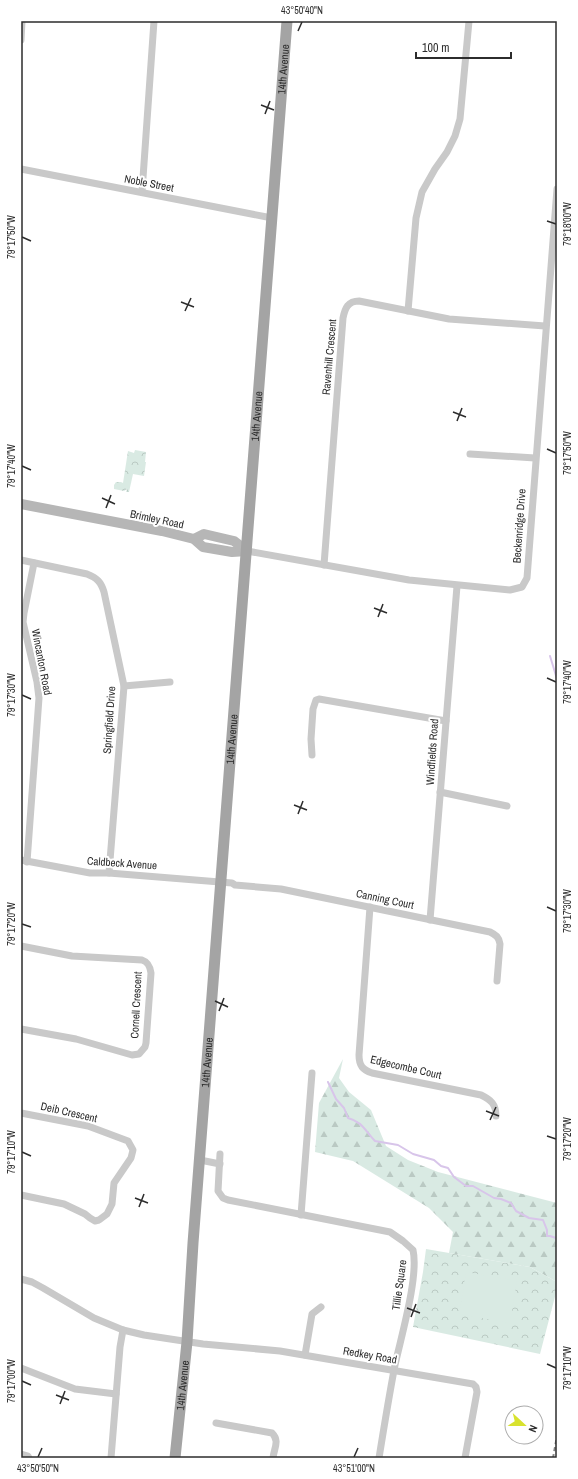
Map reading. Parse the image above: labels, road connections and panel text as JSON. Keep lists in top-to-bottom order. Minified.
{"streets":{"main road":["14th Avenue","Brimley Road"],"street":["Noble Street","Ravenhill Crescent","Beckenridge Drive","Wincanton Road","Springfield Drive","Windfields Road","Caldbeck Avenue","Canning Court","Cornell Crescent","Edgecombe Court","Deib Crescent","Tillie Square","Redkey Road"]},"crossings":[["14th Avenue","Noble Street"],["14th Avenue","Brimley Road"],["14th Avenue","Beckenridge Drive"],["14th Avenue","Caldbeck Avenue"],["14th Avenue","Canning Court"],["14th Avenue","Redkey Road"],["Ravenhill Crescent","Beckenridge Drive"],["Brimley Road","Beckenridge Drive"],["Beckenridge Drive","Windfields Road"],["Wincanton Road","Springfield Drive"],["Wincanton Road","Caldbeck Avenue"],["Springfield Drive","Caldbeck Avenue"],["Windfields Road","Canning Court"],["Caldbeck Avenue","Canning Court"],["Canning Court","Edgecombe Court"],["Tillie Square","Redkey Road"]],"scale_bar":"100 m","north":"right","coordinates":["43°50'40\"N","79°18'00\"W","79°17'50\"W","79°17'40\"W","79°17'30\"W","79°17'20\"W","79°17'10\"W","79°17'00\"W","43°50'50\"N","43°51'00\"N"]}
